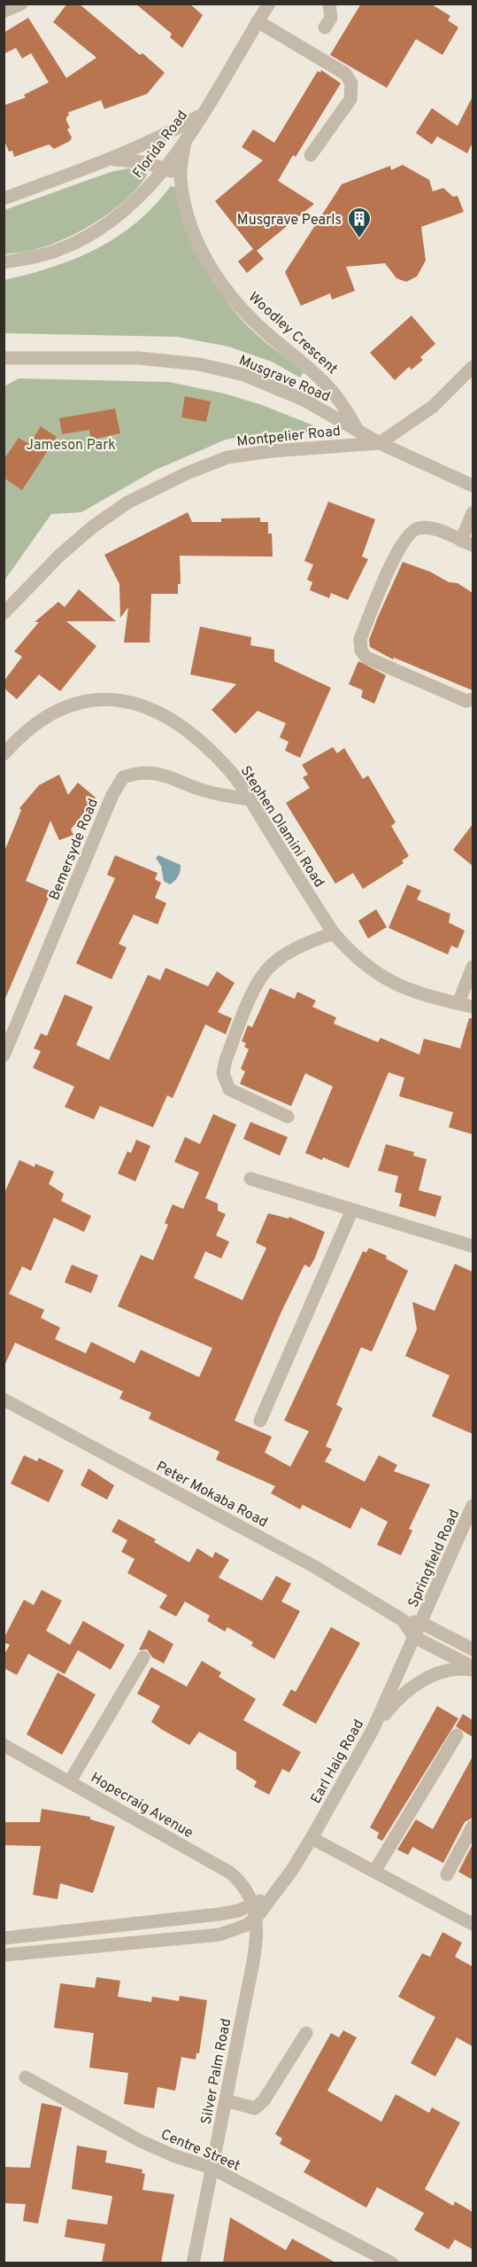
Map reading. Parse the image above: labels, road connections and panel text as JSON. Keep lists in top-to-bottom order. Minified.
{"streets":{"street":["Florida Road","Woodley Crescent","Musgrave Road","Montpelier Road","Stephen Dlamini Road","Bemersyde Road","Peter Mokaba Road","Springfield Road","Earl Haig Road","Hopecraig Avenue","Silver Palm Road","Centre Street"]},"crossings":[["Florida Road","Woodley Crescent"],["Woodley Crescent","Musgrave Road"],["Musgrave Road","Montpelier Road"],["Stephen Dlamini Road","Bemersyde Road"],["Peter Mokaba Road","Springfield Road"],["Peter Mokaba Road","Earl Haig Road"],["Springfield Road","Earl Haig Road"],["Earl Haig Road","Hopecraig Avenue"],["Earl Haig Road","Silver Palm Road"],["Hopecraig Avenue","Silver Palm Road"],["Silver Palm Road","Centre Street"]],"parks":["Jameson Park"],"places":{"building":["Musgrave Pearls"]}}
